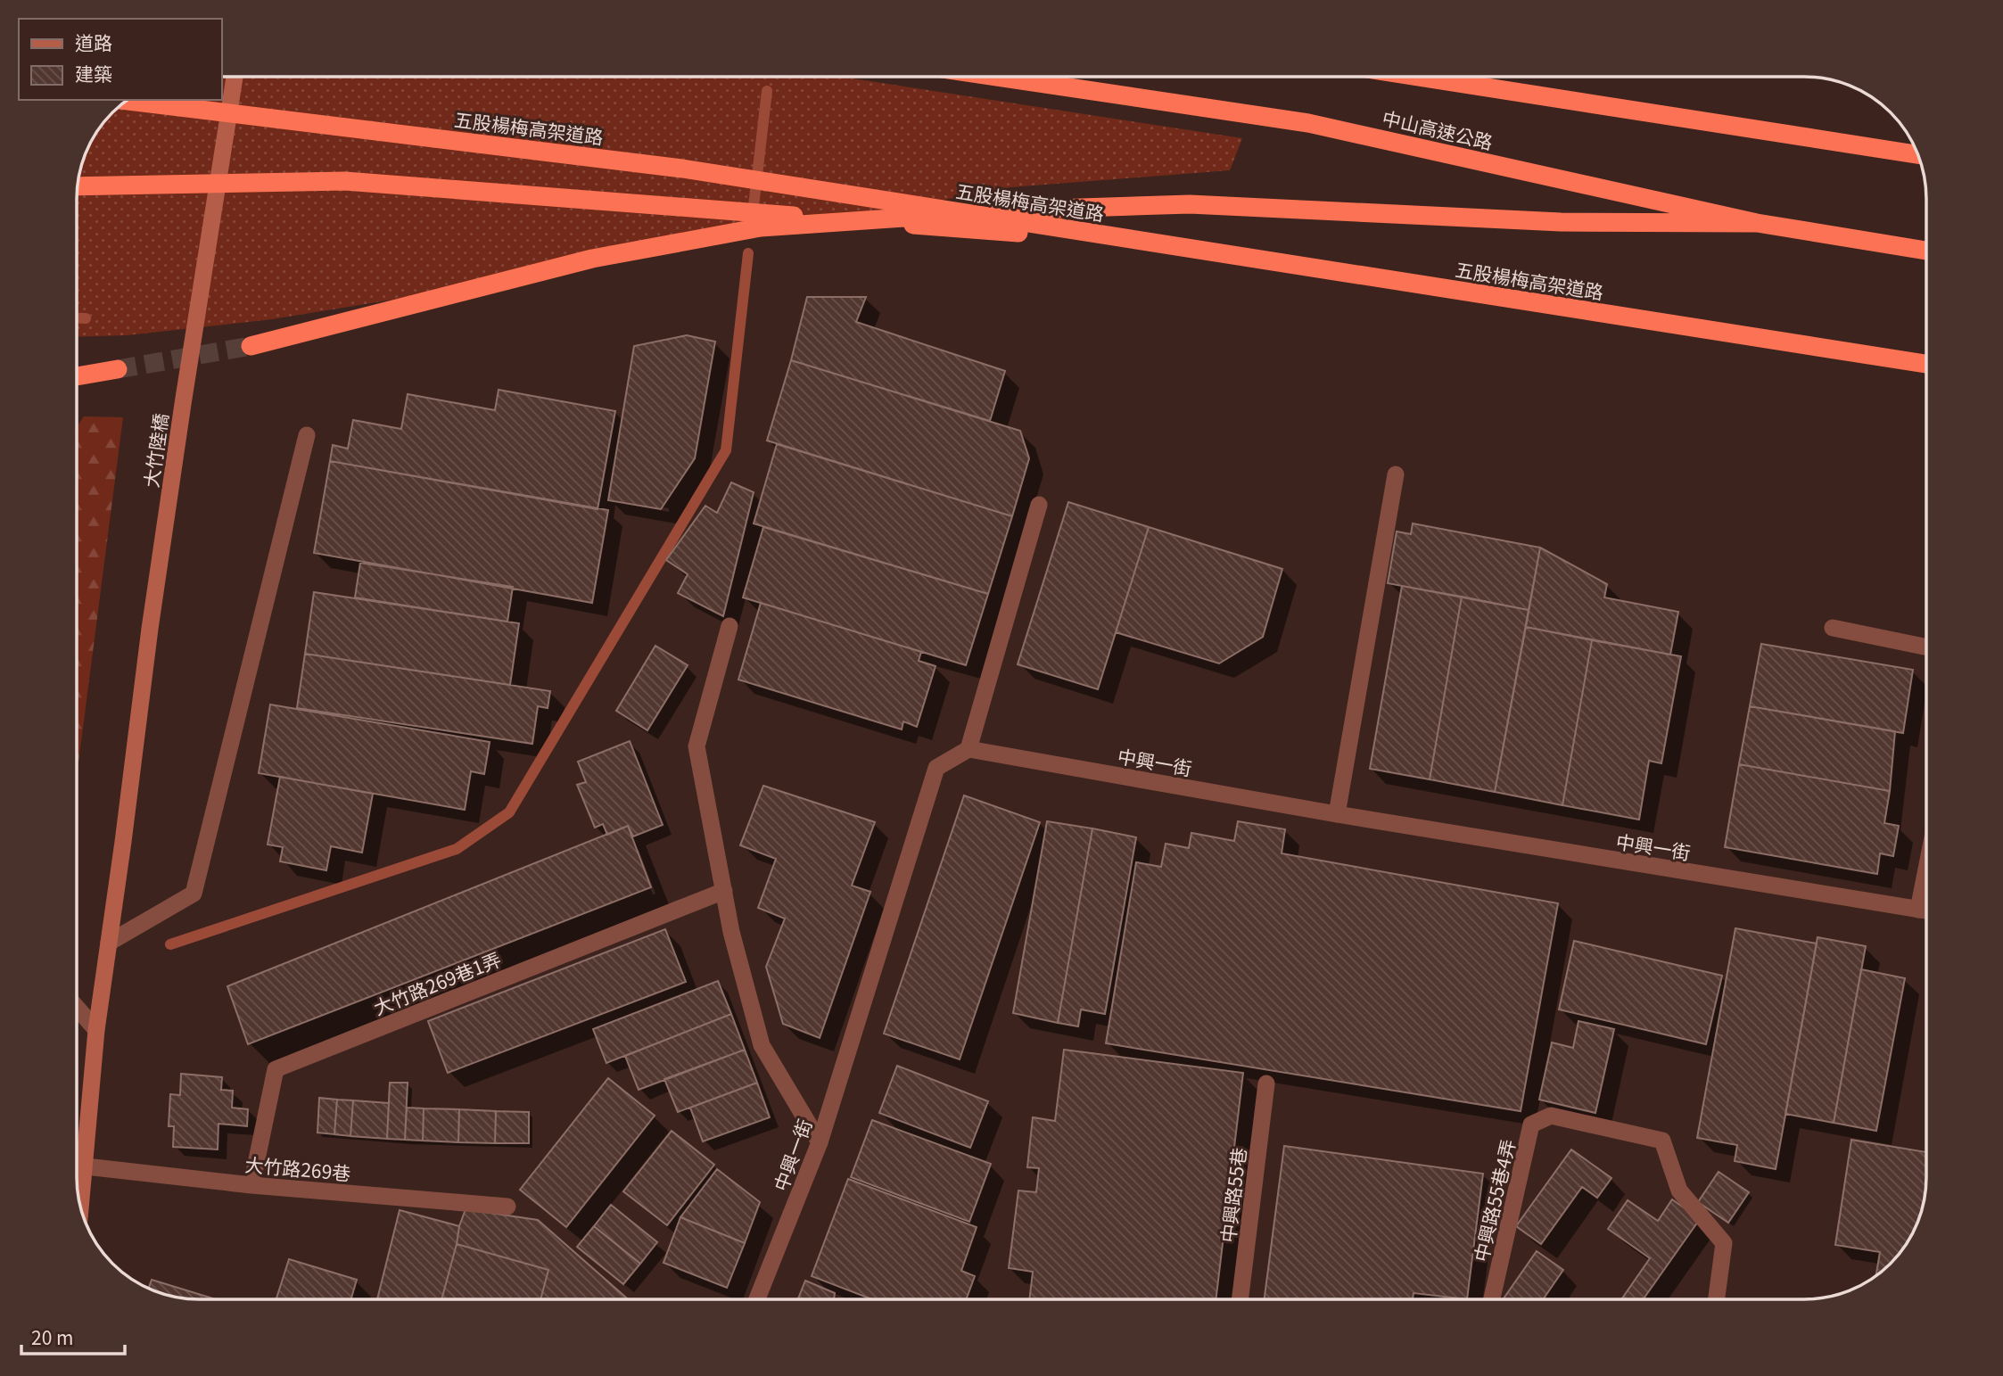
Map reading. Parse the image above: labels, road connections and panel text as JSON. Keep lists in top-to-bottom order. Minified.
{"streets":{"highway":["五股楊梅高架道路","中山高速公路"],"main road":["大竹陸橋"],"street":["中興一街","大竹路269巷1弄","大竹路269巷","中興路55巷","中興路55巷4弄"]},"crossings":[["大竹陸橋","大竹路269巷"],["大竹路269巷1弄","大竹路269巷"]],"legend":["道路","建築"],"scale_bar":"20 m"}
